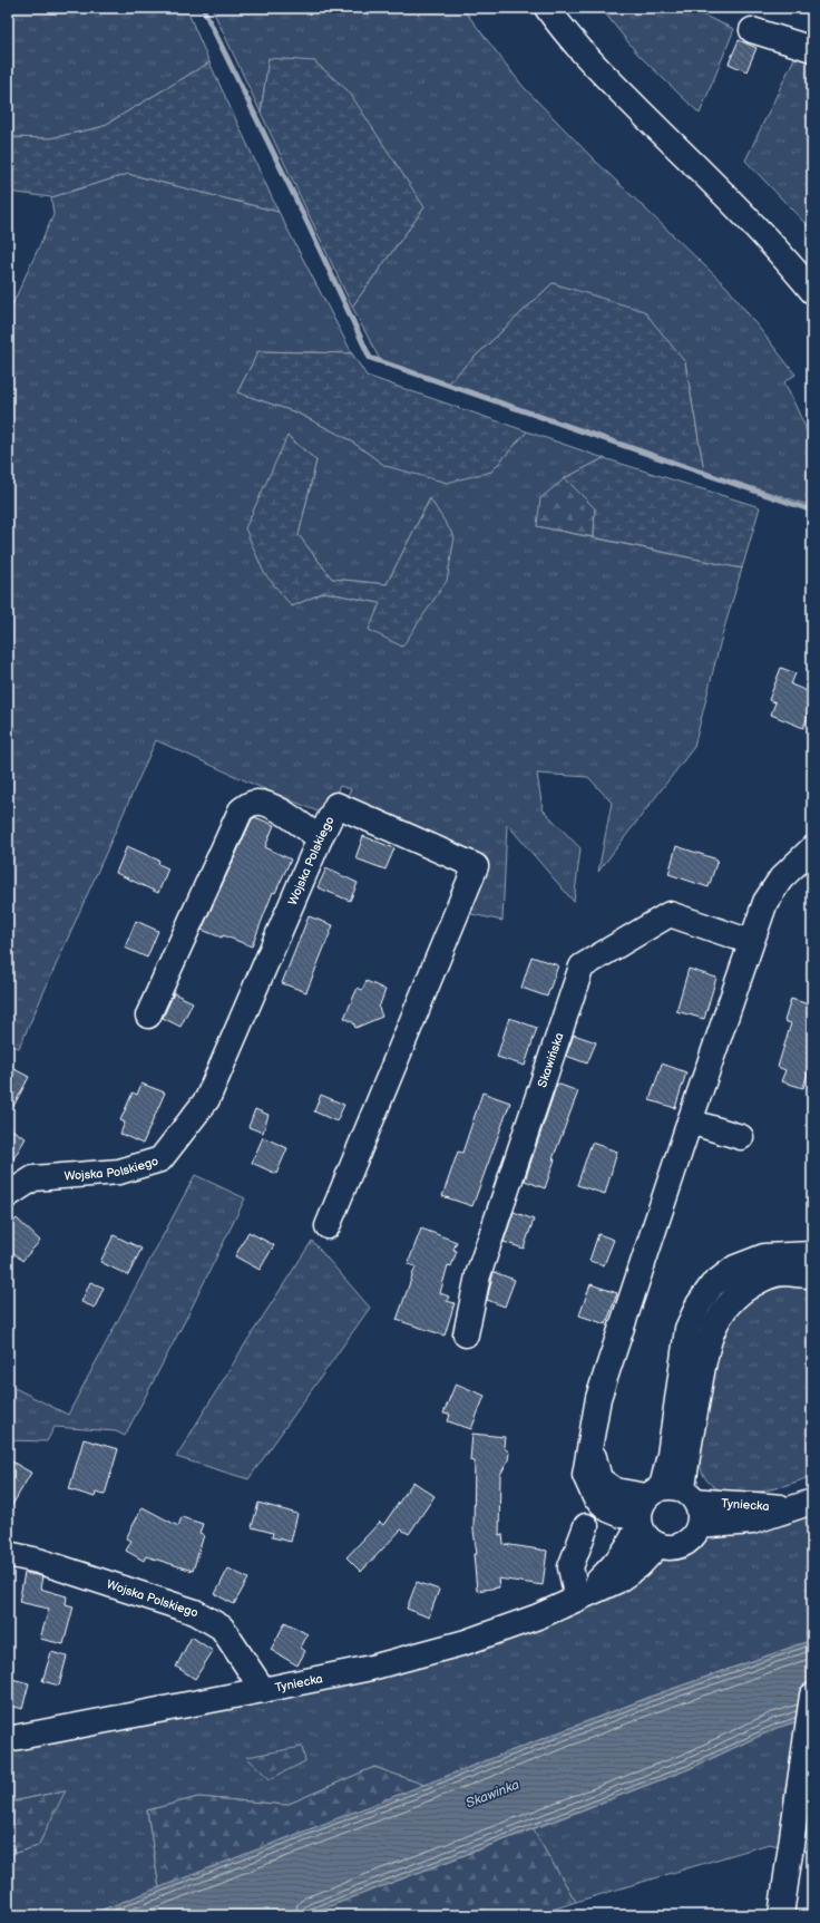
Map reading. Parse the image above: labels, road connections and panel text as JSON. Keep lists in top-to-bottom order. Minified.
{"streets":{"street":["Wojska Polskiego","Skawińska","Tyniecka"]},"crossings":[["Wojska Polskiego","Tyniecka"]],"water":["Skawinka"]}
